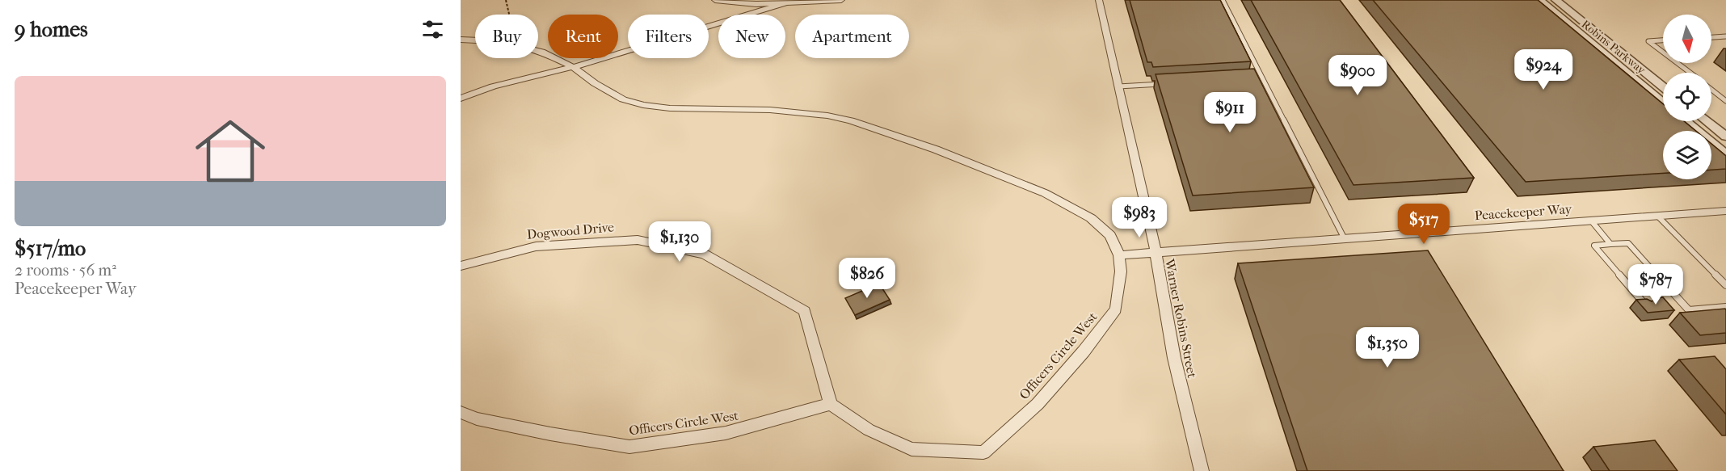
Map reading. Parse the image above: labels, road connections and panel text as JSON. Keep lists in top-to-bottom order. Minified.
{"streets":{"street":["Robins Parkway","Peacekeeper Way","Dogwood Drive","Warner Robins Street","Officers Circle West"]},"crossings":[["Peacekeeper Way","Warner Robins Street"],["Peacekeeper Way","Officers Circle West"],["Dogwood Drive","Officers Circle West"]],"north":"bottom","page":{"heading":"9 homes","chip":["Buy","Rent","Filters","New","Apartment"],"price":["$924","$900","$911","$983","$517","$1,130","$826","$787","$1,350"],"list":[{"name":"$517/mo","note":"2 rooms · 56 m² · Peacekeeper Way"}]}}
